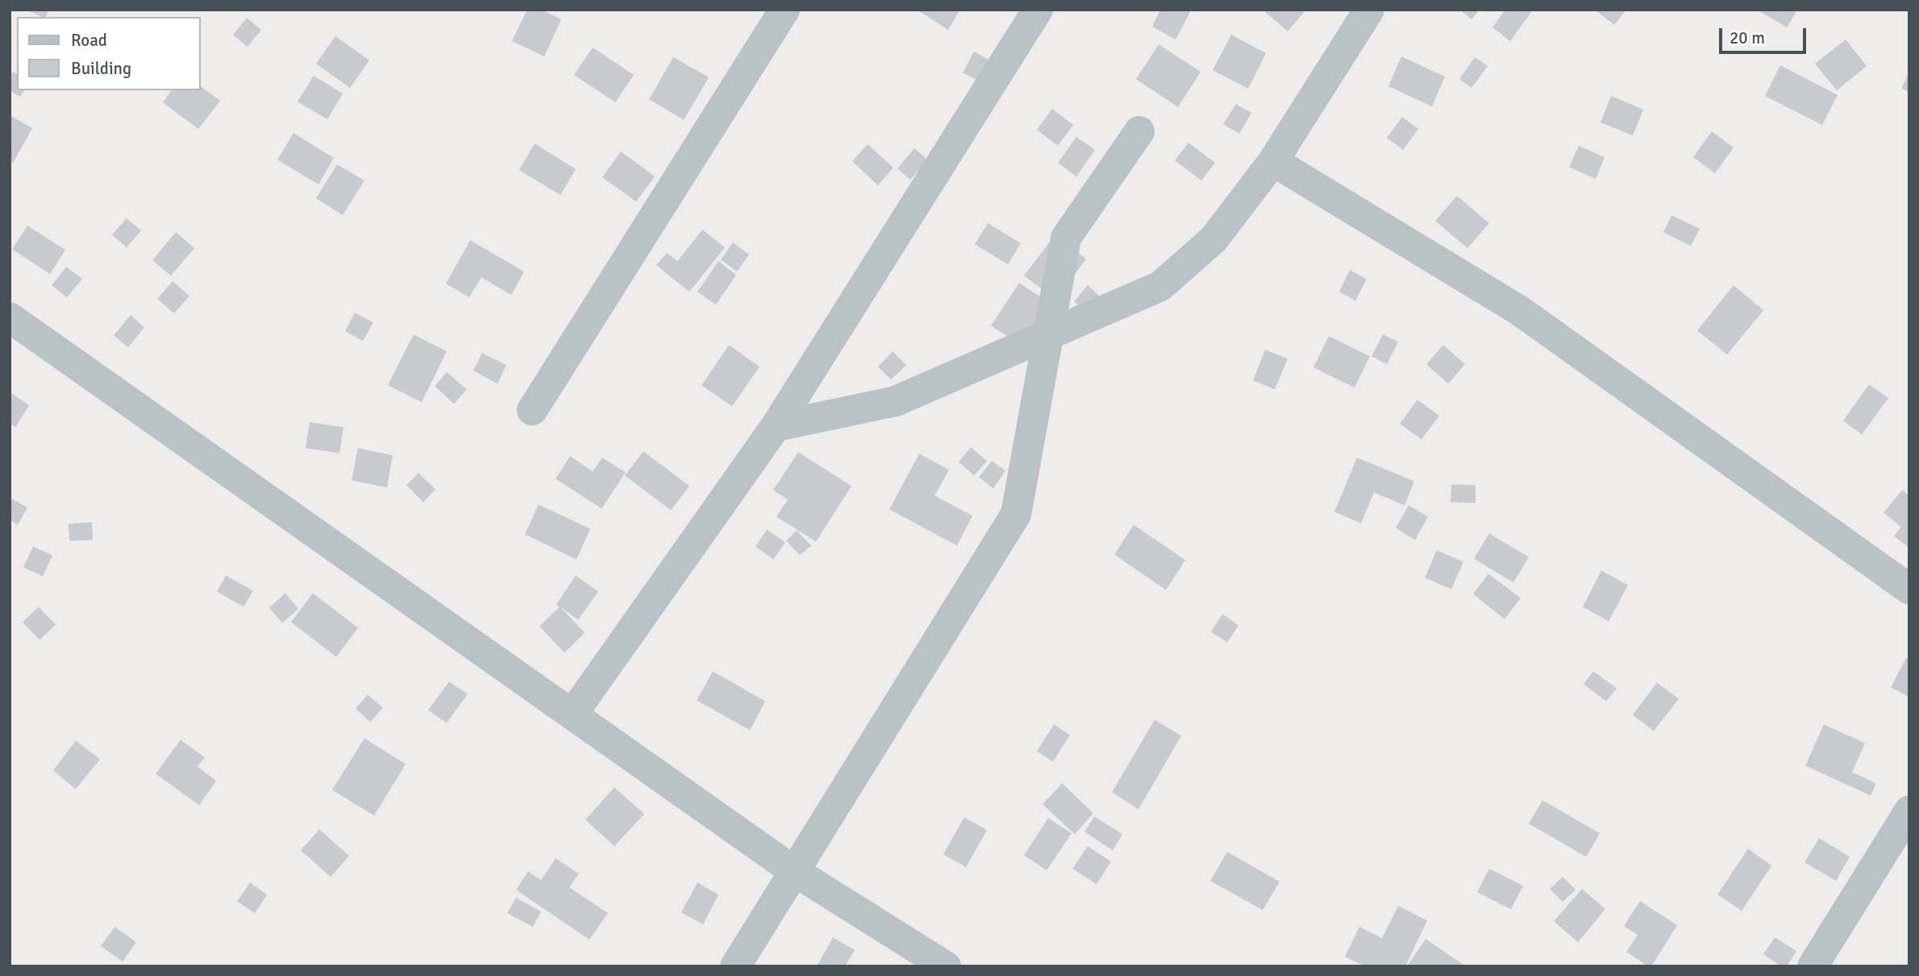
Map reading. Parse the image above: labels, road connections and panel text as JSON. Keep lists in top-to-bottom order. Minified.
{"legend":["Road","Building"],"scale_bar":"20 m"}
